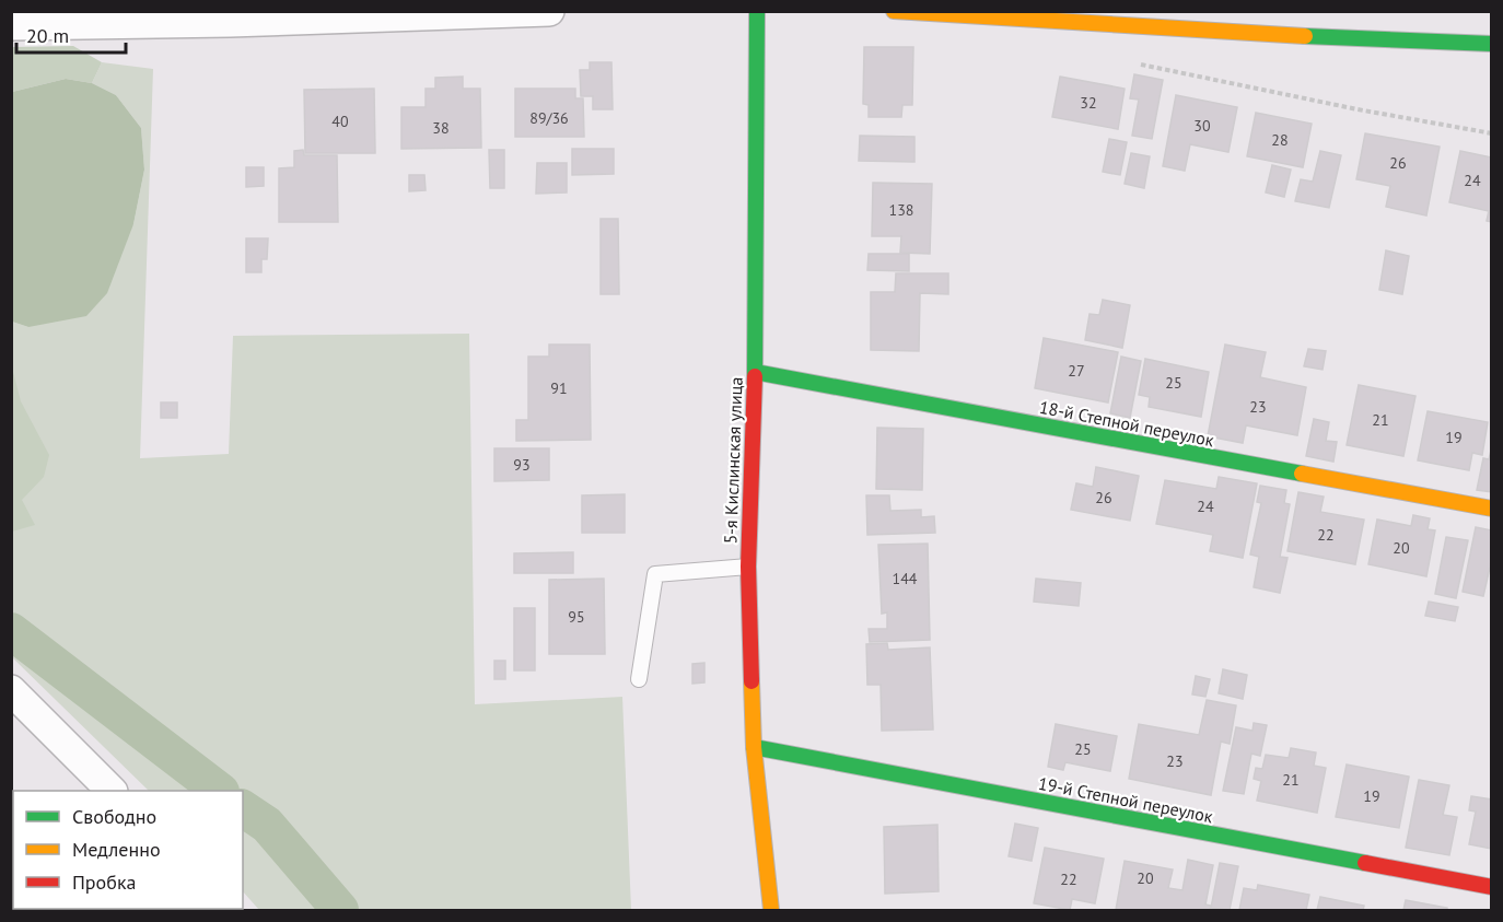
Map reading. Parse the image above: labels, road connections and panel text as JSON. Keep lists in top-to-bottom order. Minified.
{"streets":{"street":["18-й Степной переулок","5-я Кислинская улица","19-й Степной переулок"]},"crossings":[["18-й Степной переулок","5-я Кислинская улица"],["5-я Кислинская улица","19-й Степной переулок"]],"house_numbers":["32","89/36","40","30","38","28","26","24","138","27","25","91","23","21","19","93","26","24","22","20","144","95","25","23","21","19","20","22"],"legend":["Свободно","Медленно","Пробка"],"scale_bar":"20 m"}
